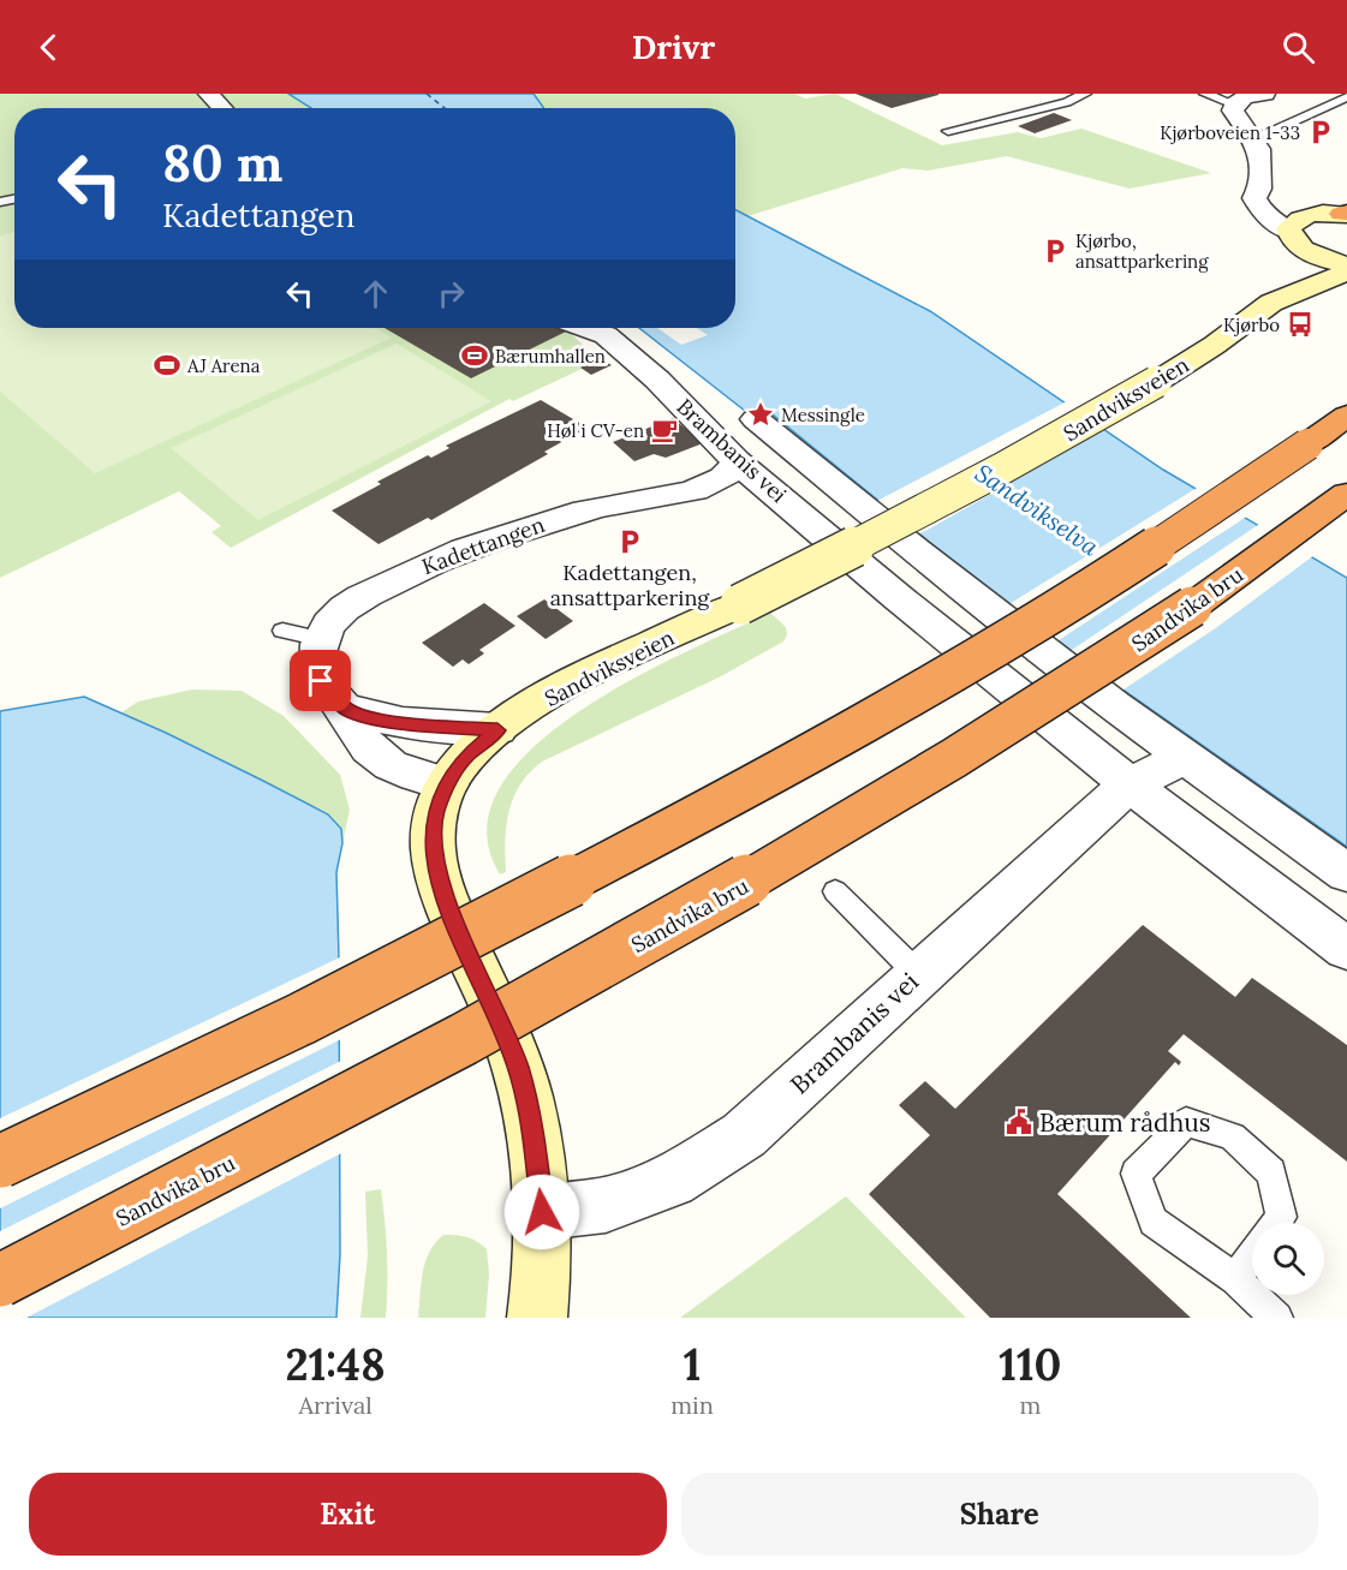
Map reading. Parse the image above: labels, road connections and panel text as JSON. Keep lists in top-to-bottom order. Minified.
{"streets":{"highway":["Sandvika bru"],"main road":["Sandviksveien"],"street":["Brambanis vei","Kadettangen"]},"crossings":[["Sandviksveien","Brambanis vei"],["Brambanis vei","Kadettangen"]],"water":["Sandvikselva"],"places":{"parking":["Kjørboveien 1-33","Kjørbo, ansattparkering","Kadettangen, ansattparkering"],"bus stop":["Kjørbo"],"sports":["Bærumhallen","AJ Arena"],"place":["Messingle"],"cafe":["Høl i CV-en"],"public building":["Bærum rådhus"]},"page":{"header":"Drivr","turn":["80 m","Kadettangen"],"eta":["21:48","Arrival","1","min","110","m"],"buttons":["Exit","Share"]}}
